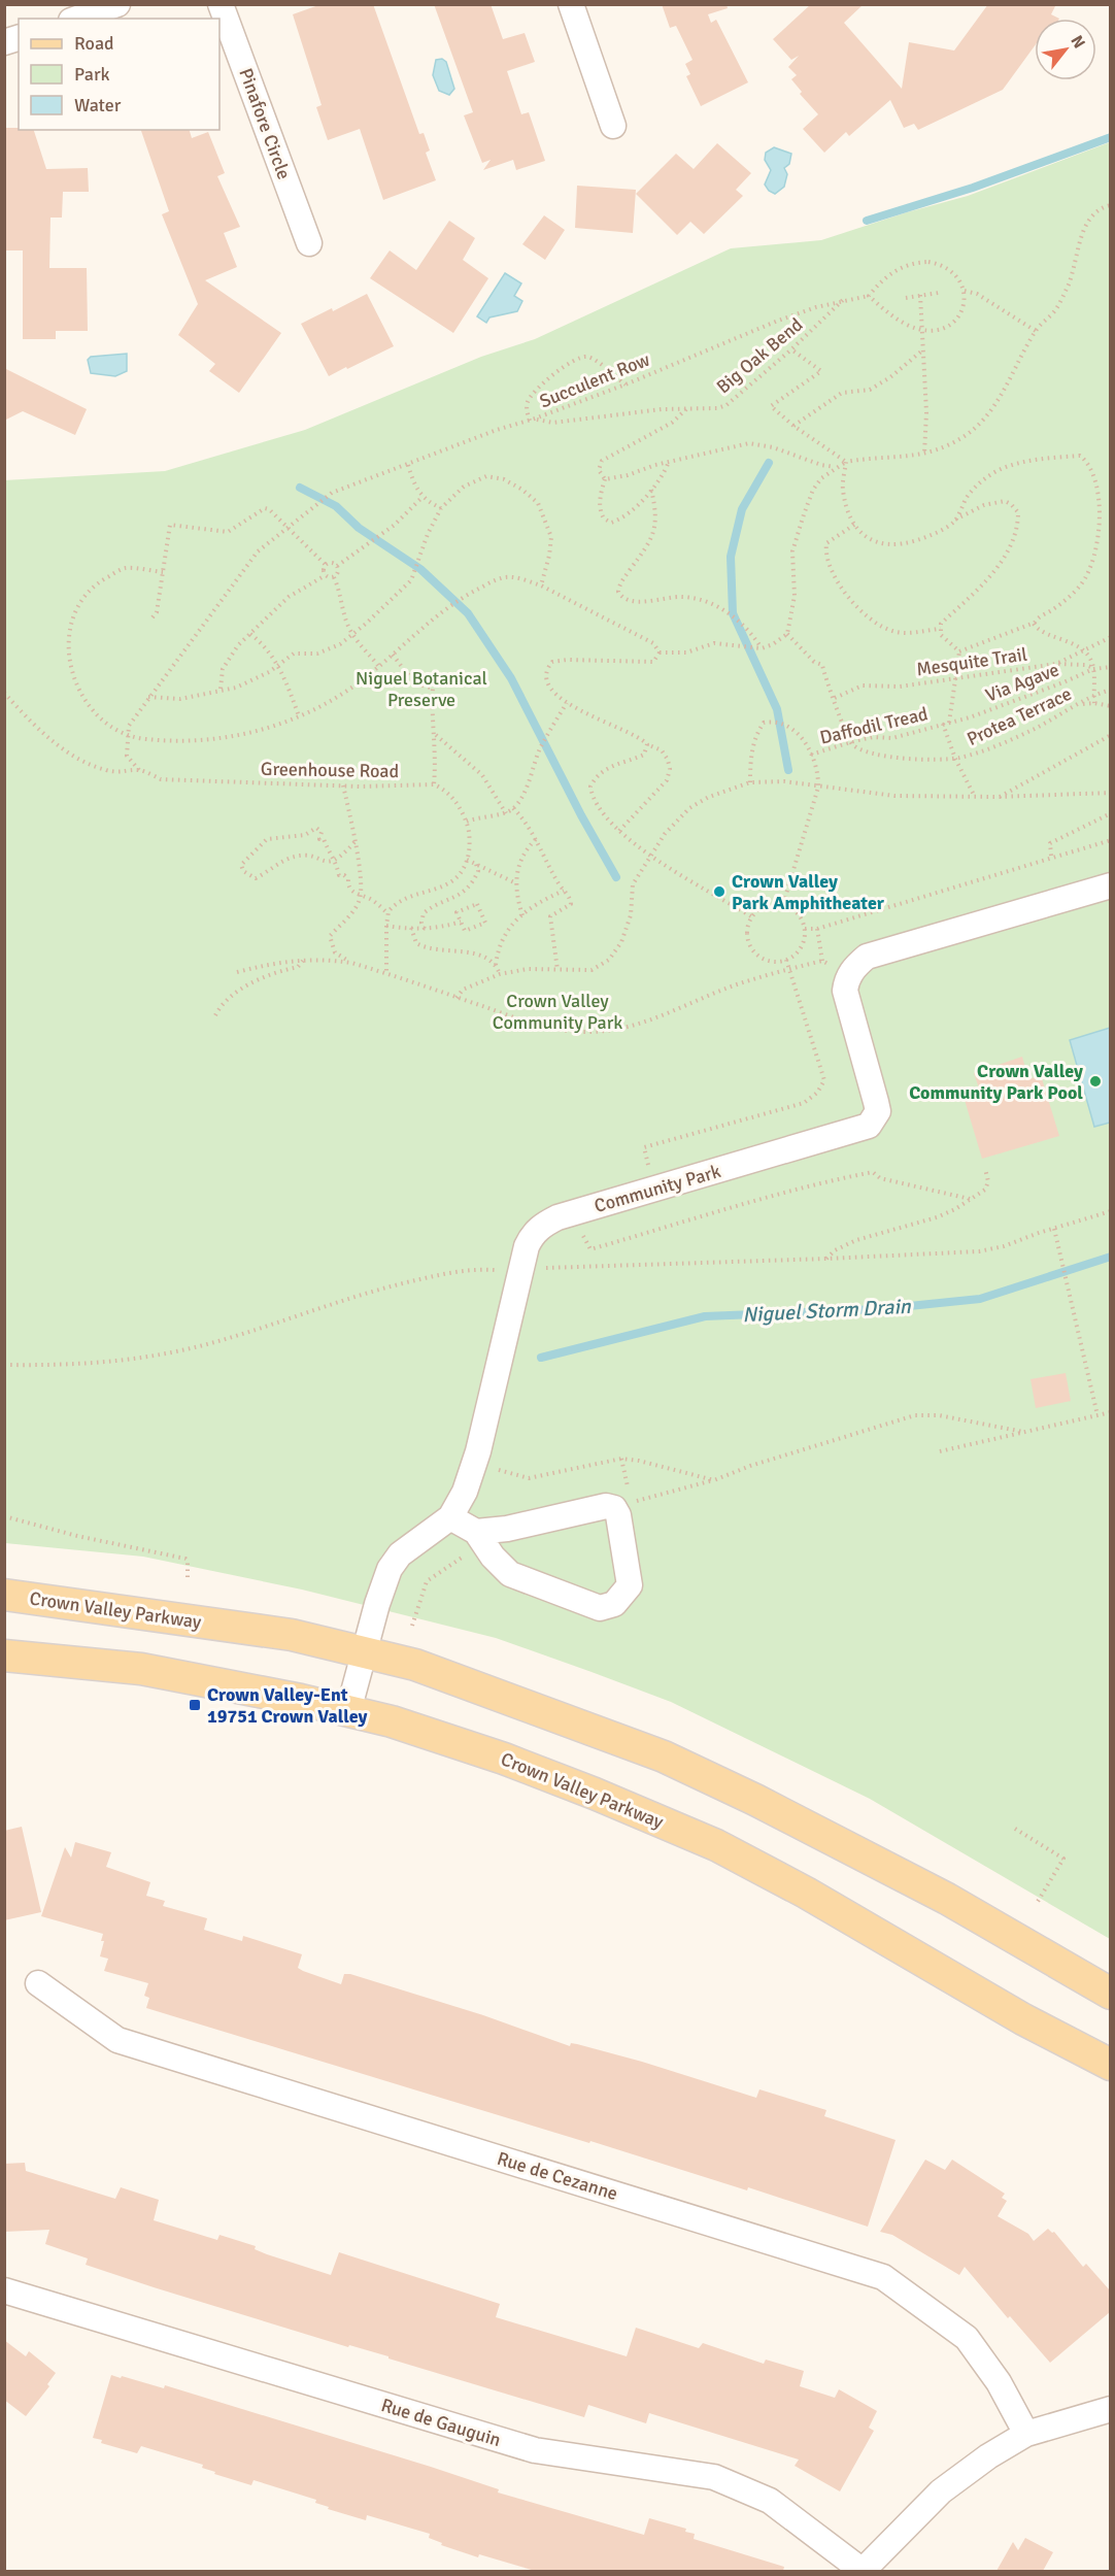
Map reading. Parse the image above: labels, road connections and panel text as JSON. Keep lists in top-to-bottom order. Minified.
{"streets":{"main road":["Crown Valley Parkway"],"street":["Pinafore Circle","Community Park","Rue de Cezanne","Rue de Gauguin"],"path":["Big Oak Bend","Succulent Row","Mesquite Trail","Via Agave","Protea Terrace","Daffodil Tread","Greenhouse Road"]},"crossings":[["Big Oak Bend","Succulent Row"],["Via Agave","Daffodil Tread"],["Protea Terrace","Daffodil Tread"],["Community Park","Crown Valley Parkway"]],"water":["Niguel Storm Drain"],"parks":["Niguel Botanical Preserve","Crown Valley Community Park"],"places":{"other":["Crown Valley Park Amphitheater","Crown Valley Community Park Pool"],"transit":["Crown Valley-Ent 19751 Crown Valley"]},"legend":["Road","Park","Water"],"north":"top right"}
